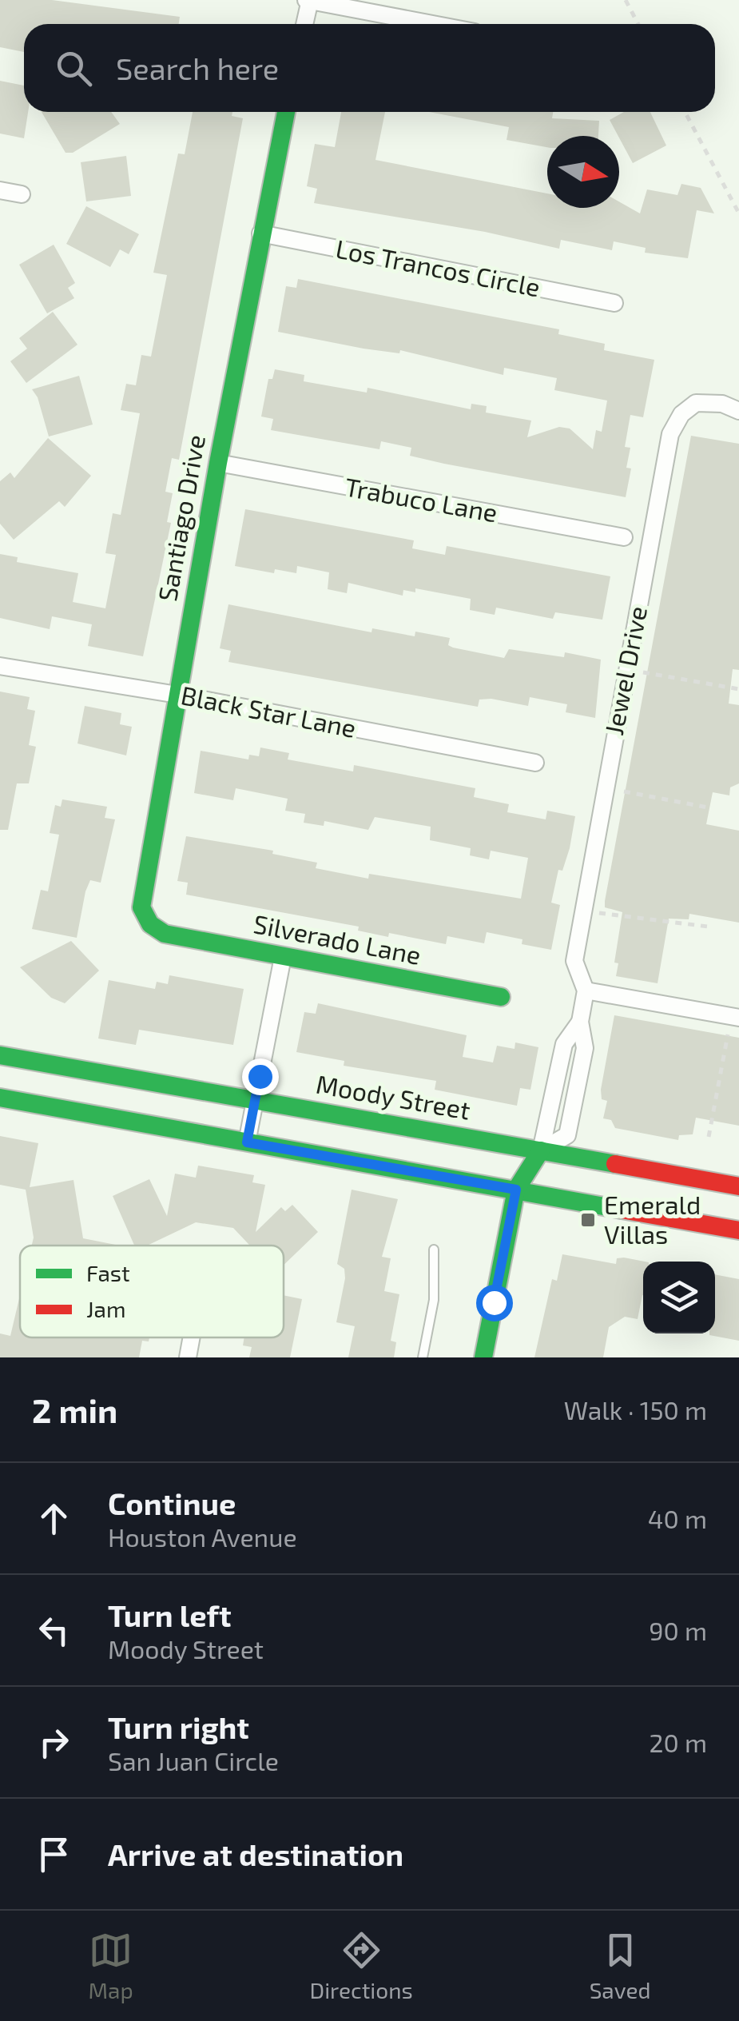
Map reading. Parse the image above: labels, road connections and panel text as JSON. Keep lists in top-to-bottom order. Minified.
{"streets":{"main road":["Santiago Drive","Silverado Lane","Moody Street"],"street":["Los Trancos Circle","Trabuco Lane","Jewel Drive","Black Star Lane"]},"crossings":[["Los Trancos Circle","Santiago Drive"],["Trabuco Lane","Santiago Drive"],["Santiago Drive","Black Star Lane"],["Santiago Drive","Silverado Lane"],["Jewel Drive","Moody Street"]],"places":{"transit":["Emerald Villas"]},"legend":["Fast","Jam"],"north":"right","page":{"search":"Search here","heading":["2 min","Walk · 150 m"],"list":[["Continue","Houston Avenue","40 m"],["Turn left","Moody Street","90 m"],["Turn right","San Juan Circle","20 m"],"Arrive at destination"],"nav":["Map","Directions","Saved"]}}
